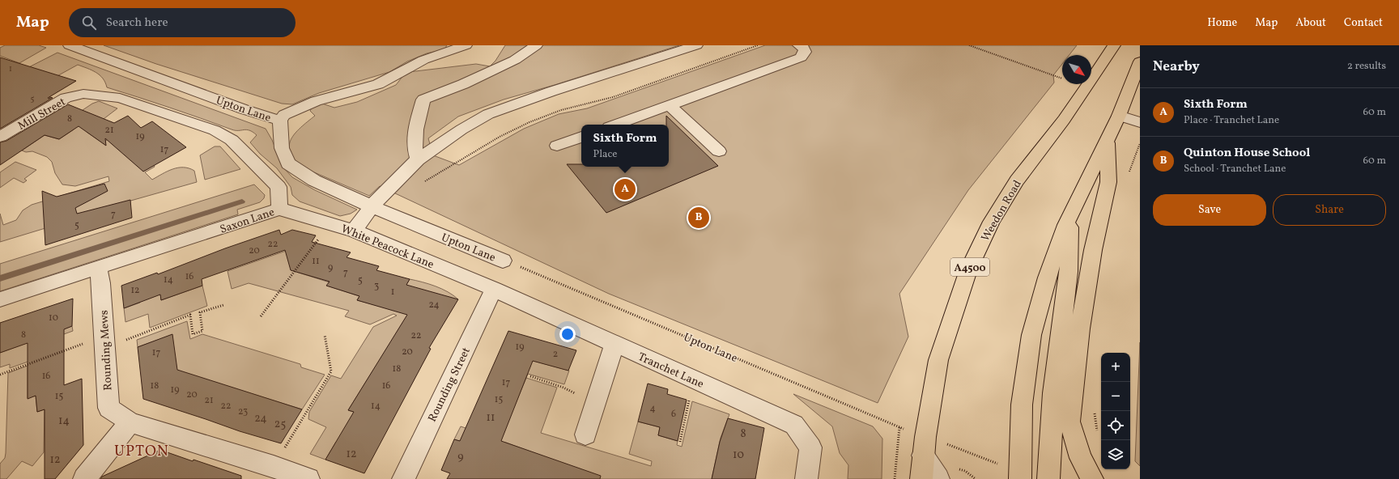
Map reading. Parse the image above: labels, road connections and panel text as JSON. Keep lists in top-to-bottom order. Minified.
{"streets":{"highway":["Weedon Road","A4500"],"street":["Upton Lane","Mill Street","Saxon Lane","White Peacock Lane","Rounding Mews","Tranchet Lane","Rounding Street"]},"crossings":[["Mill Street","Saxon Lane"],["Saxon Lane","White Peacock Lane"],["Saxon Lane","Rounding Mews"],["White Peacock Lane","Tranchet Lane"],["White Peacock Lane","Rounding Street"],["Tranchet Lane","Rounding Street"]],"districts":["UPTON"],"house_numbers":["1","5","8","21","19","17","7","5","22","20","11","9","7","16","14","5","3","12","1","24","10","8","22","19","20","17","2","18","16","17","18","16","19","20","15","15","21","22","14","4","23","6","11","24","14","25","8","12","10","9","12"],"north":"bottom right","page":{"header":"Map","search":"Search here","nav":["Home","Map","About","Contact"],"heading":["Nearby","2 results"],"list":[{"mark":"A","name":"Sixth Form","note":"Place · Tranchet Lane","value":"60 m"},{"mark":"B","name":"Quinton House School","note":"School · Tranchet Lane","value":"60 m"}],"popup":["Sixth Form","Place"],"pins":["A","B"],"buttons":["Save","Share"],"map_buttons":["+","−"]}}
